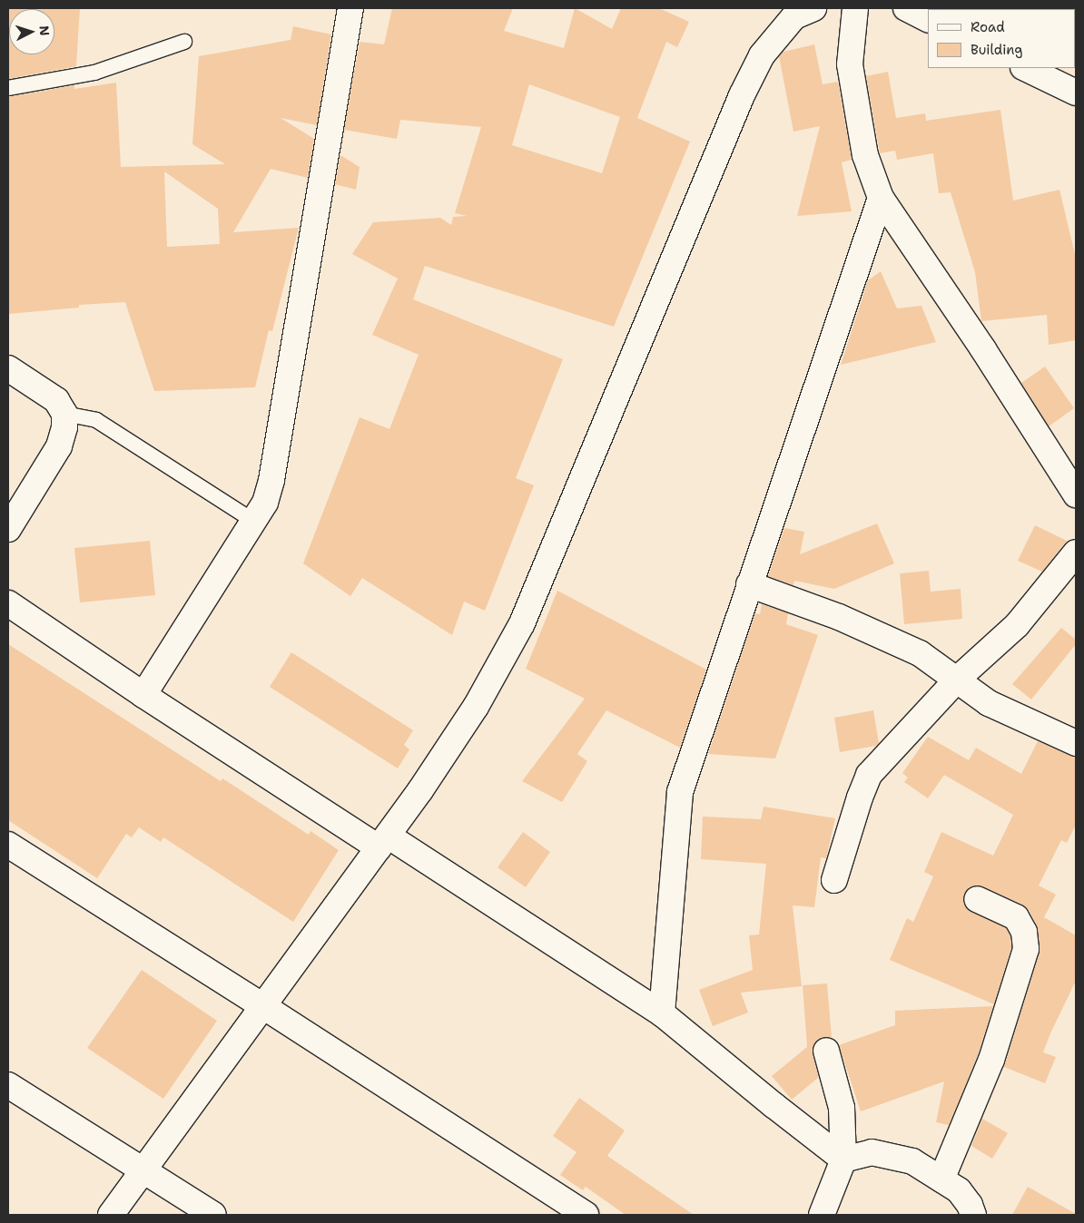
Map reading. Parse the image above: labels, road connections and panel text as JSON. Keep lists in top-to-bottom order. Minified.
{"legend":["Road","Building"],"north":"right"}
